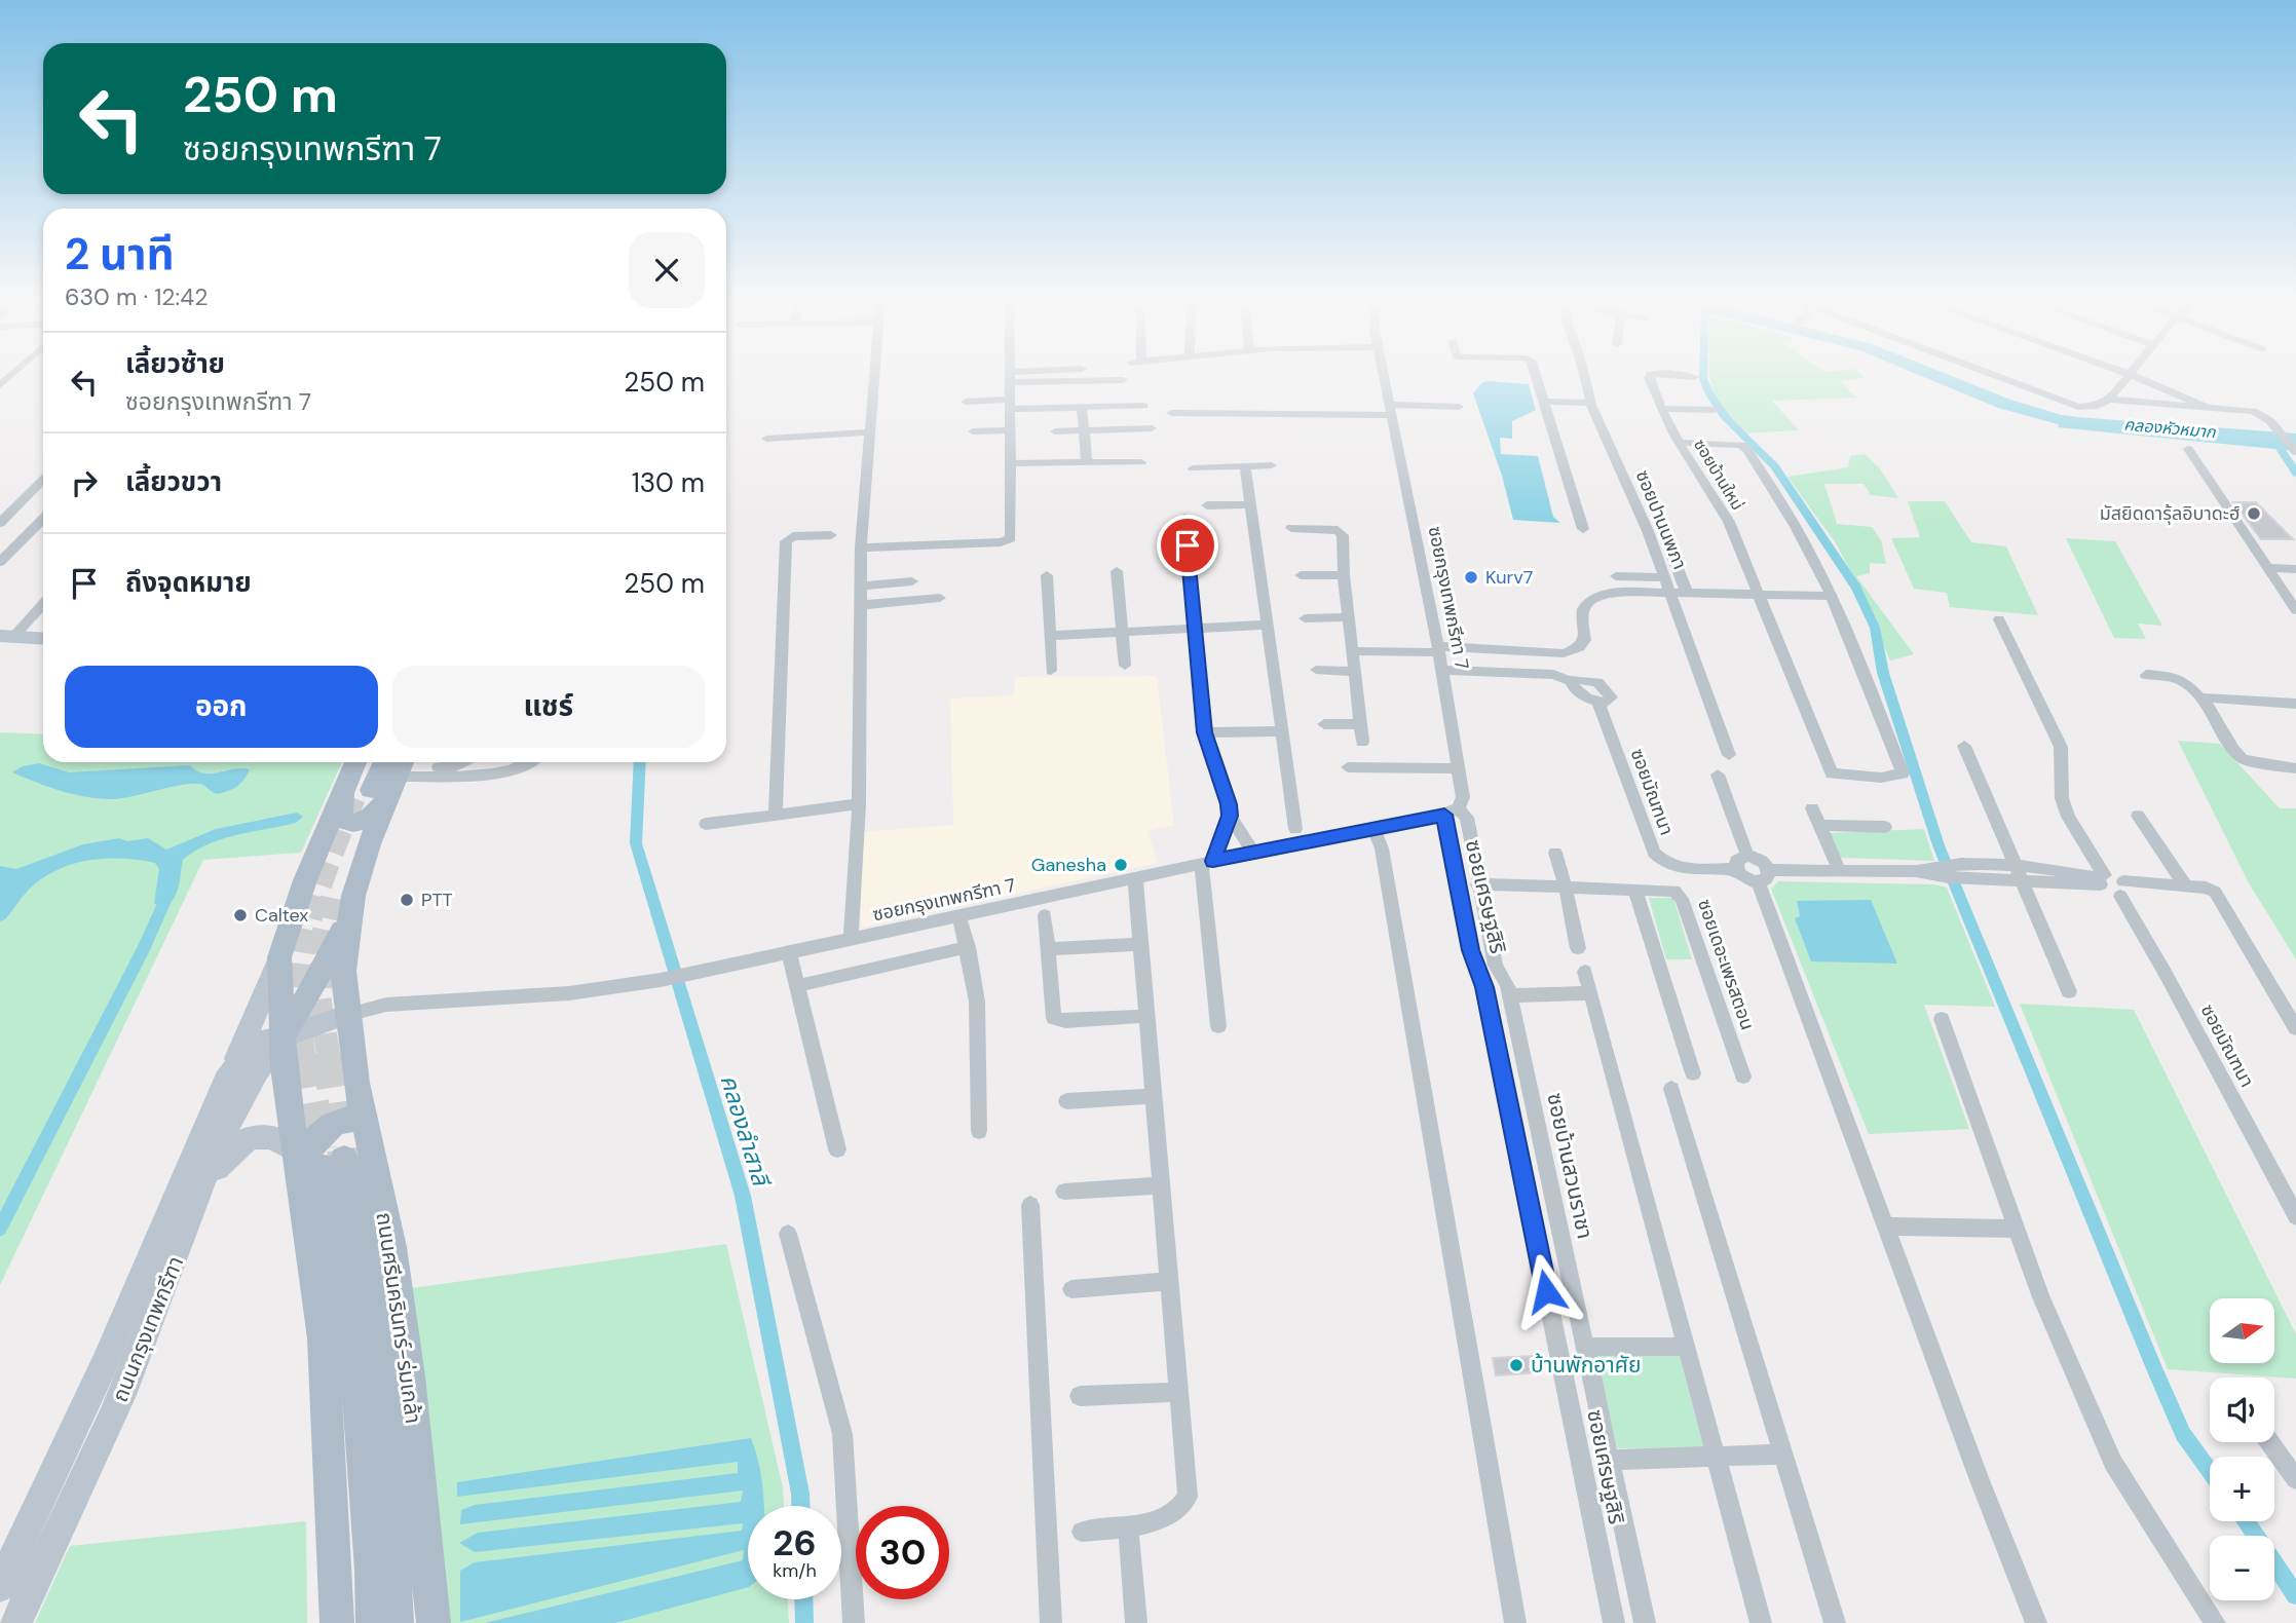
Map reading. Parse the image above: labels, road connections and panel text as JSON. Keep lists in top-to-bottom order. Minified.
{"streets":{"main road":["ถนนศรีนครินทร์-ร่มเกล้า","ถนนกรุงเทพกรีฑา"],"street":["ซอยบ้านใหม่","ซอยปานนพภา","ซอยกรุงเทพกรีฑา 7","ซอยมัณฑนา","ซอยเศรษฐสิริ","ซอยเดอะเพรสตอน","ซอยบ้านสวนราชา"]},"crossings":[["ซอยกรุงเทพกรีฑา 7","ซอยมัณฑนา"],["ซอยกรุงเทพกรีฑา 7","ซอยเศรษฐสิริ"],["ซอยกรุงเทพกรีฑา 7","ซอยบ้านสวนราชา"],["ซอยกรุงเทพกรีฑา 7","ถนนศรีนครินทร์-ร่มเกล้า"],["ซอยกรุงเทพกรีฑา 7","ถนนกรุงเทพกรีฑา"],["ซอยเศรษฐสิริ","ซอยบ้านสวนราชา"],["ซอยเดอะเพรสตอน","ซอยบ้านสวนราชา"],["ถนนศรีนครินทร์-ร่มเกล้า","ถนนกรุงเทพกรีฑา"]],"water":["คลองหัวหมาก","คลองลำสาลี"],"places":["มัสยิดดารุ้ลอิบาดะฮ์","Kurv7","Ganesha","PTT","Caltex","บ้านพักอาศัย"],"north":"right","page":{"turn":["250 m","ซอยกรุงเทพกรีฑา 7"],"heading":["2 นาที","630 m · 12:42"],"list":[{"name":"เลี้ยวซ้าย","note":"ซอยกรุงเทพกรีฑา 7","value":"250 m"},{"name":"เลี้ยวขวา","value":"130 m"},{"name":"ถึงจุดหมาย","value":"250 m"}],"buttons":["ออก","แชร์"],"map_buttons":["+","−"],"speed":"26 km/h","limit":"30"}}
